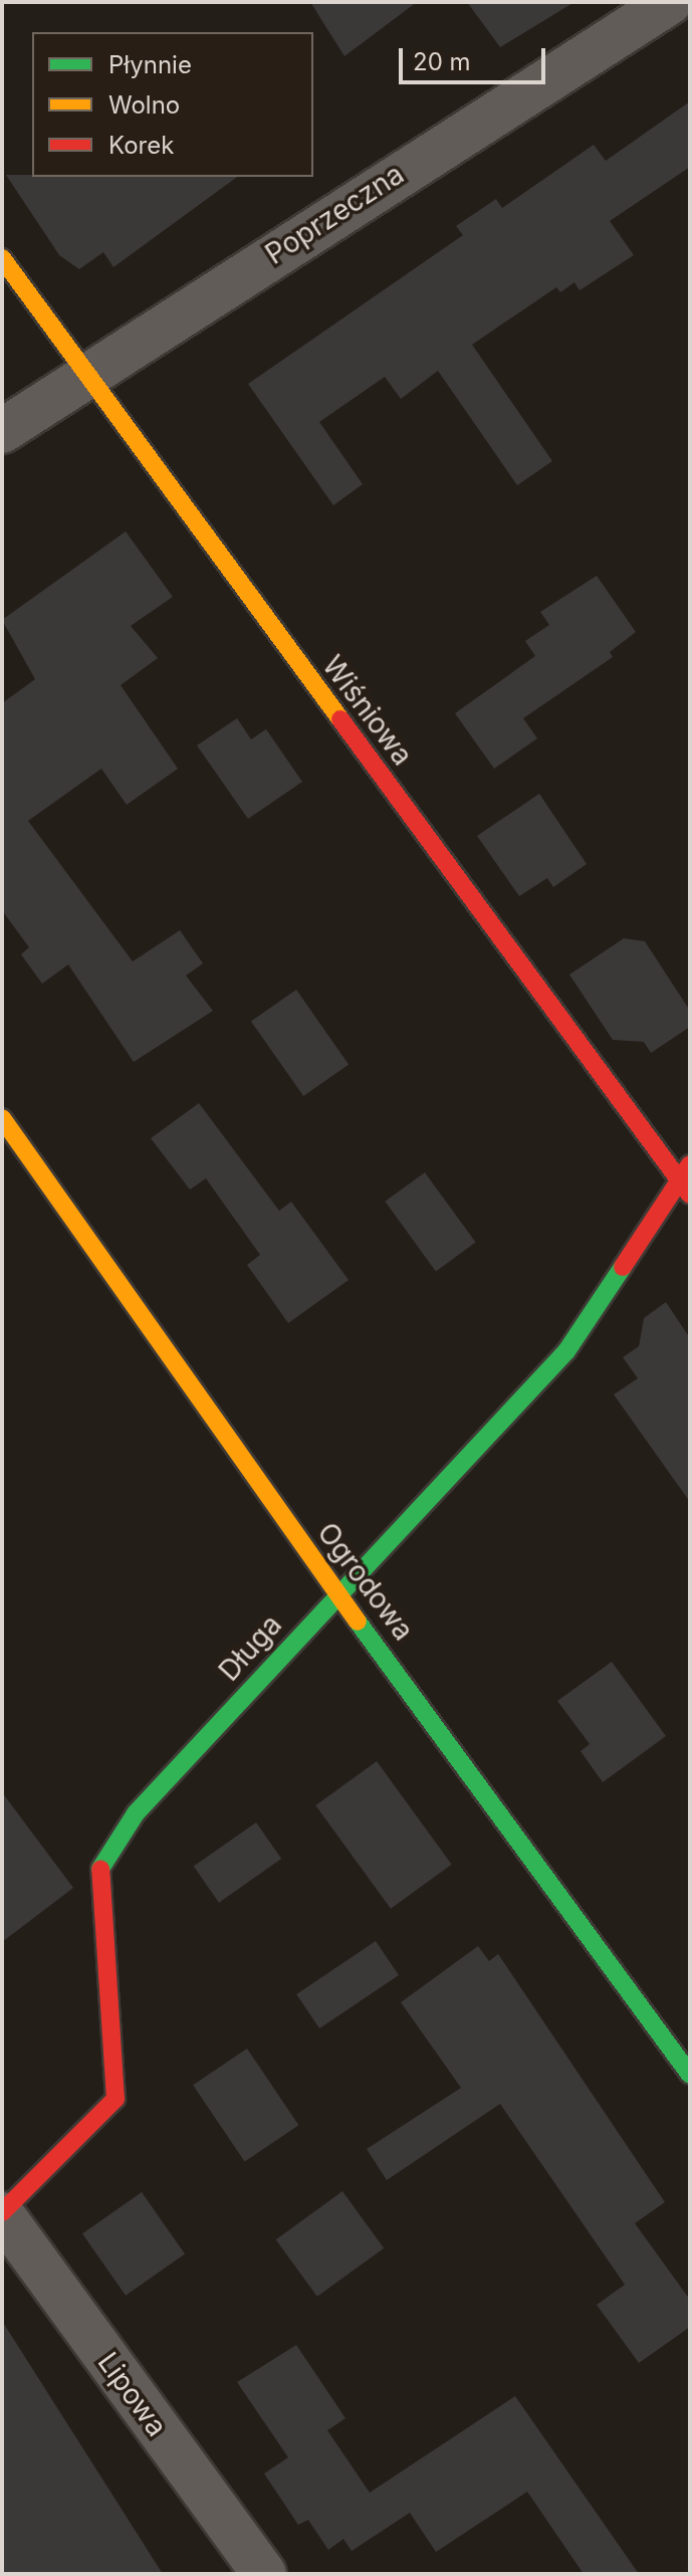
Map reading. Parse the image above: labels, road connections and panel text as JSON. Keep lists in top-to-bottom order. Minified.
{"streets":{"street":["Poprzeczna","Wiśniowa","Ogrodowa","Długa","Lipowa"]},"crossings":[["Poprzeczna","Wiśniowa"],["Wiśniowa","Długa"],["Ogrodowa","Długa"],["Długa","Lipowa"]],"legend":["Płynnie","Wolno","Korek"],"scale_bar":"20 m"}
